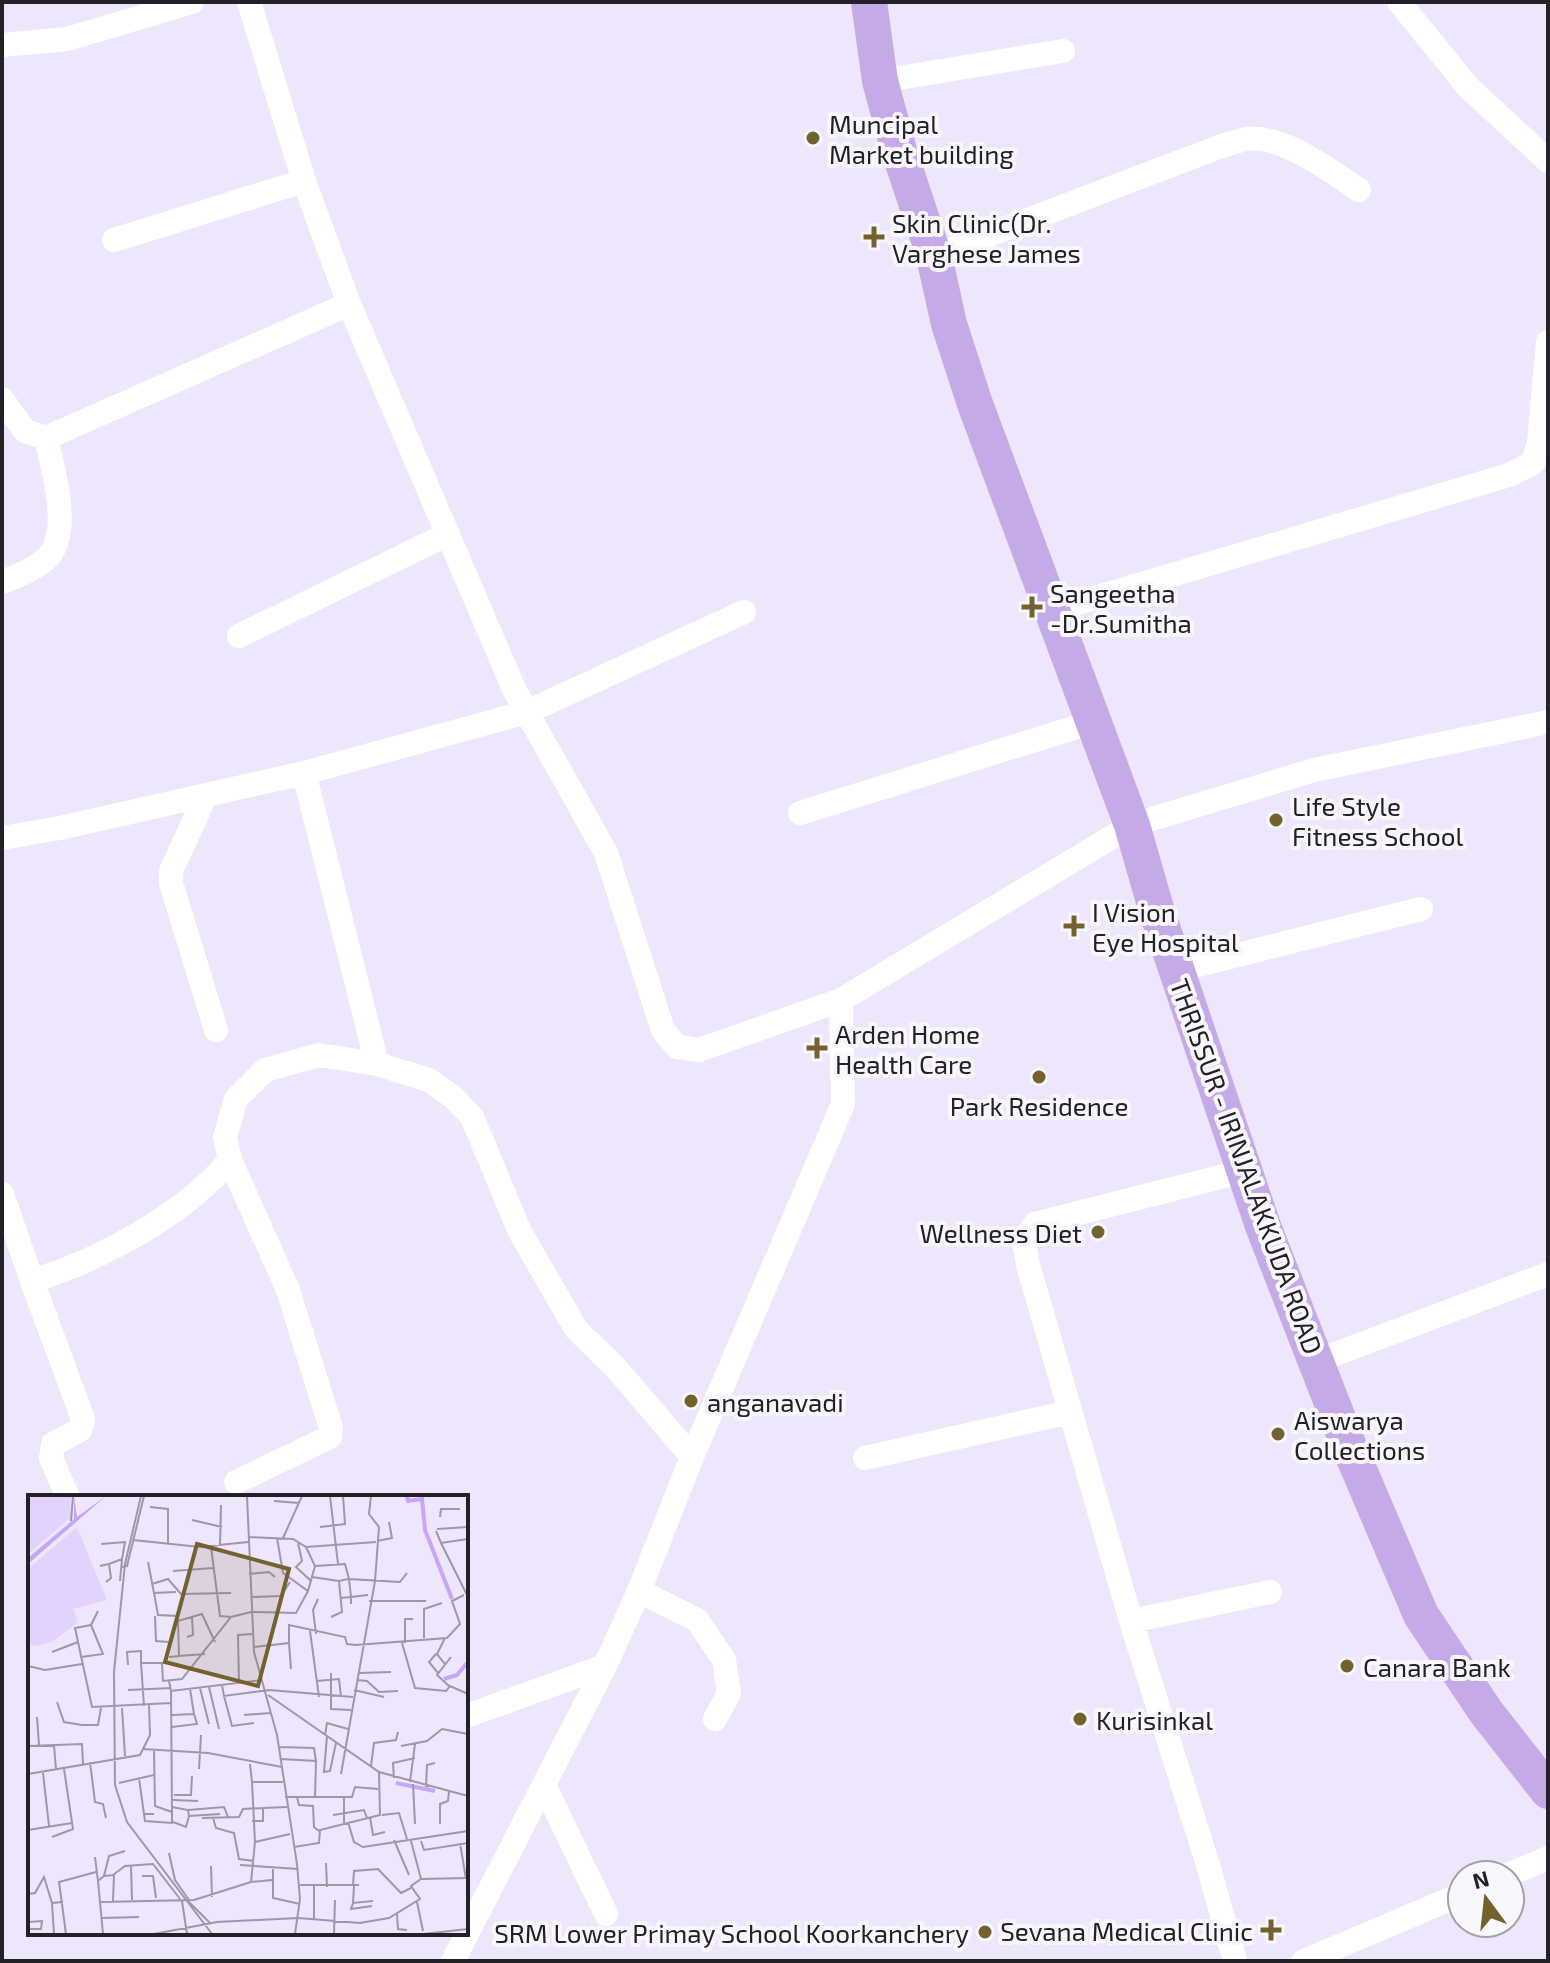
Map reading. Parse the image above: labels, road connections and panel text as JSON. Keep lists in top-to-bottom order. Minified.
{"streets":{"main road":["THRISSUR - IRINJALAKKUDA ROAD"]},"places":{"other":["Muncipal Market building","Life Style Fitness School","Park Residence","Wellness Diet","anganavadi","Aiswarya Collections","Canara Bank","Kurisinkal","SRM Lower Primay School Koorkanchery"],"health":["Skin Clinic(Dr. Varghese James","Sangeetha -Dr.Sumitha","I Vision Eye Hospital","Arden Home Health Care","Sevana Medical Clinic"]},"north":"top"}
